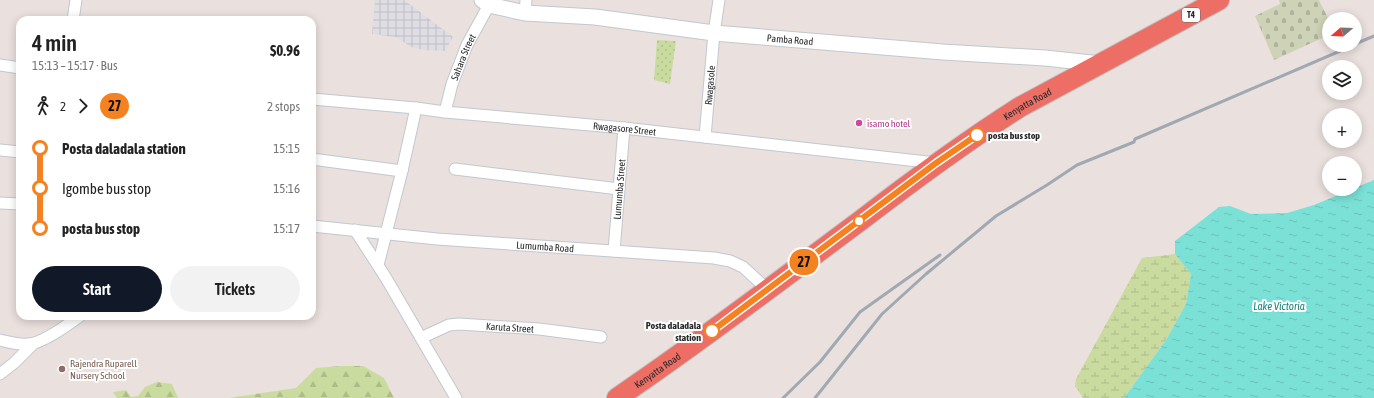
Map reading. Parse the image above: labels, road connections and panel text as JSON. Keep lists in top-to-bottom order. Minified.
{"streets":{"highway":["T4","Kenyatta Road"],"main road":["Pamba Road"],"street":["Sahara Street","Rwagasole","Rwagasore Street","Lumumba Street","Lumumba Road","Karuta Street"]},"crossings":[["Pamba Road","Sahara Street"],["Pamba Road","Rwagasole"],["Pamba Road","Kenyatta Road"],["Sahara Street","Rwagasore Street"],["Rwagasole","Rwagasore Street"],["Kenyatta Road","Rwagasore Street"],["Kenyatta Road","Lumumba Road"],["Rwagasore Street","Lumumba Street"],["Lumumba Street","Lumumba Road"]],"water":["Lake Victoria"],"places":["isamo hotel","posta bus stop","Posta daladala station","Rajendra Ruparell Nursery School"],"lines":["bus line 27"],"north":"left","page":{"on_map":"27","map_buttons":["+","−"],"heading":["4 min","15:13 – 15:17 · Bus","$0.96"],"legs":["2","27","2 stops"],"list":[{"name":"Posta daladala station","value":"15:15"},{"name":"Igombe bus stop","value":"15:16"},{"name":"posta bus stop","value":"15:17"}],"buttons":["Start","Tickets"]}}
